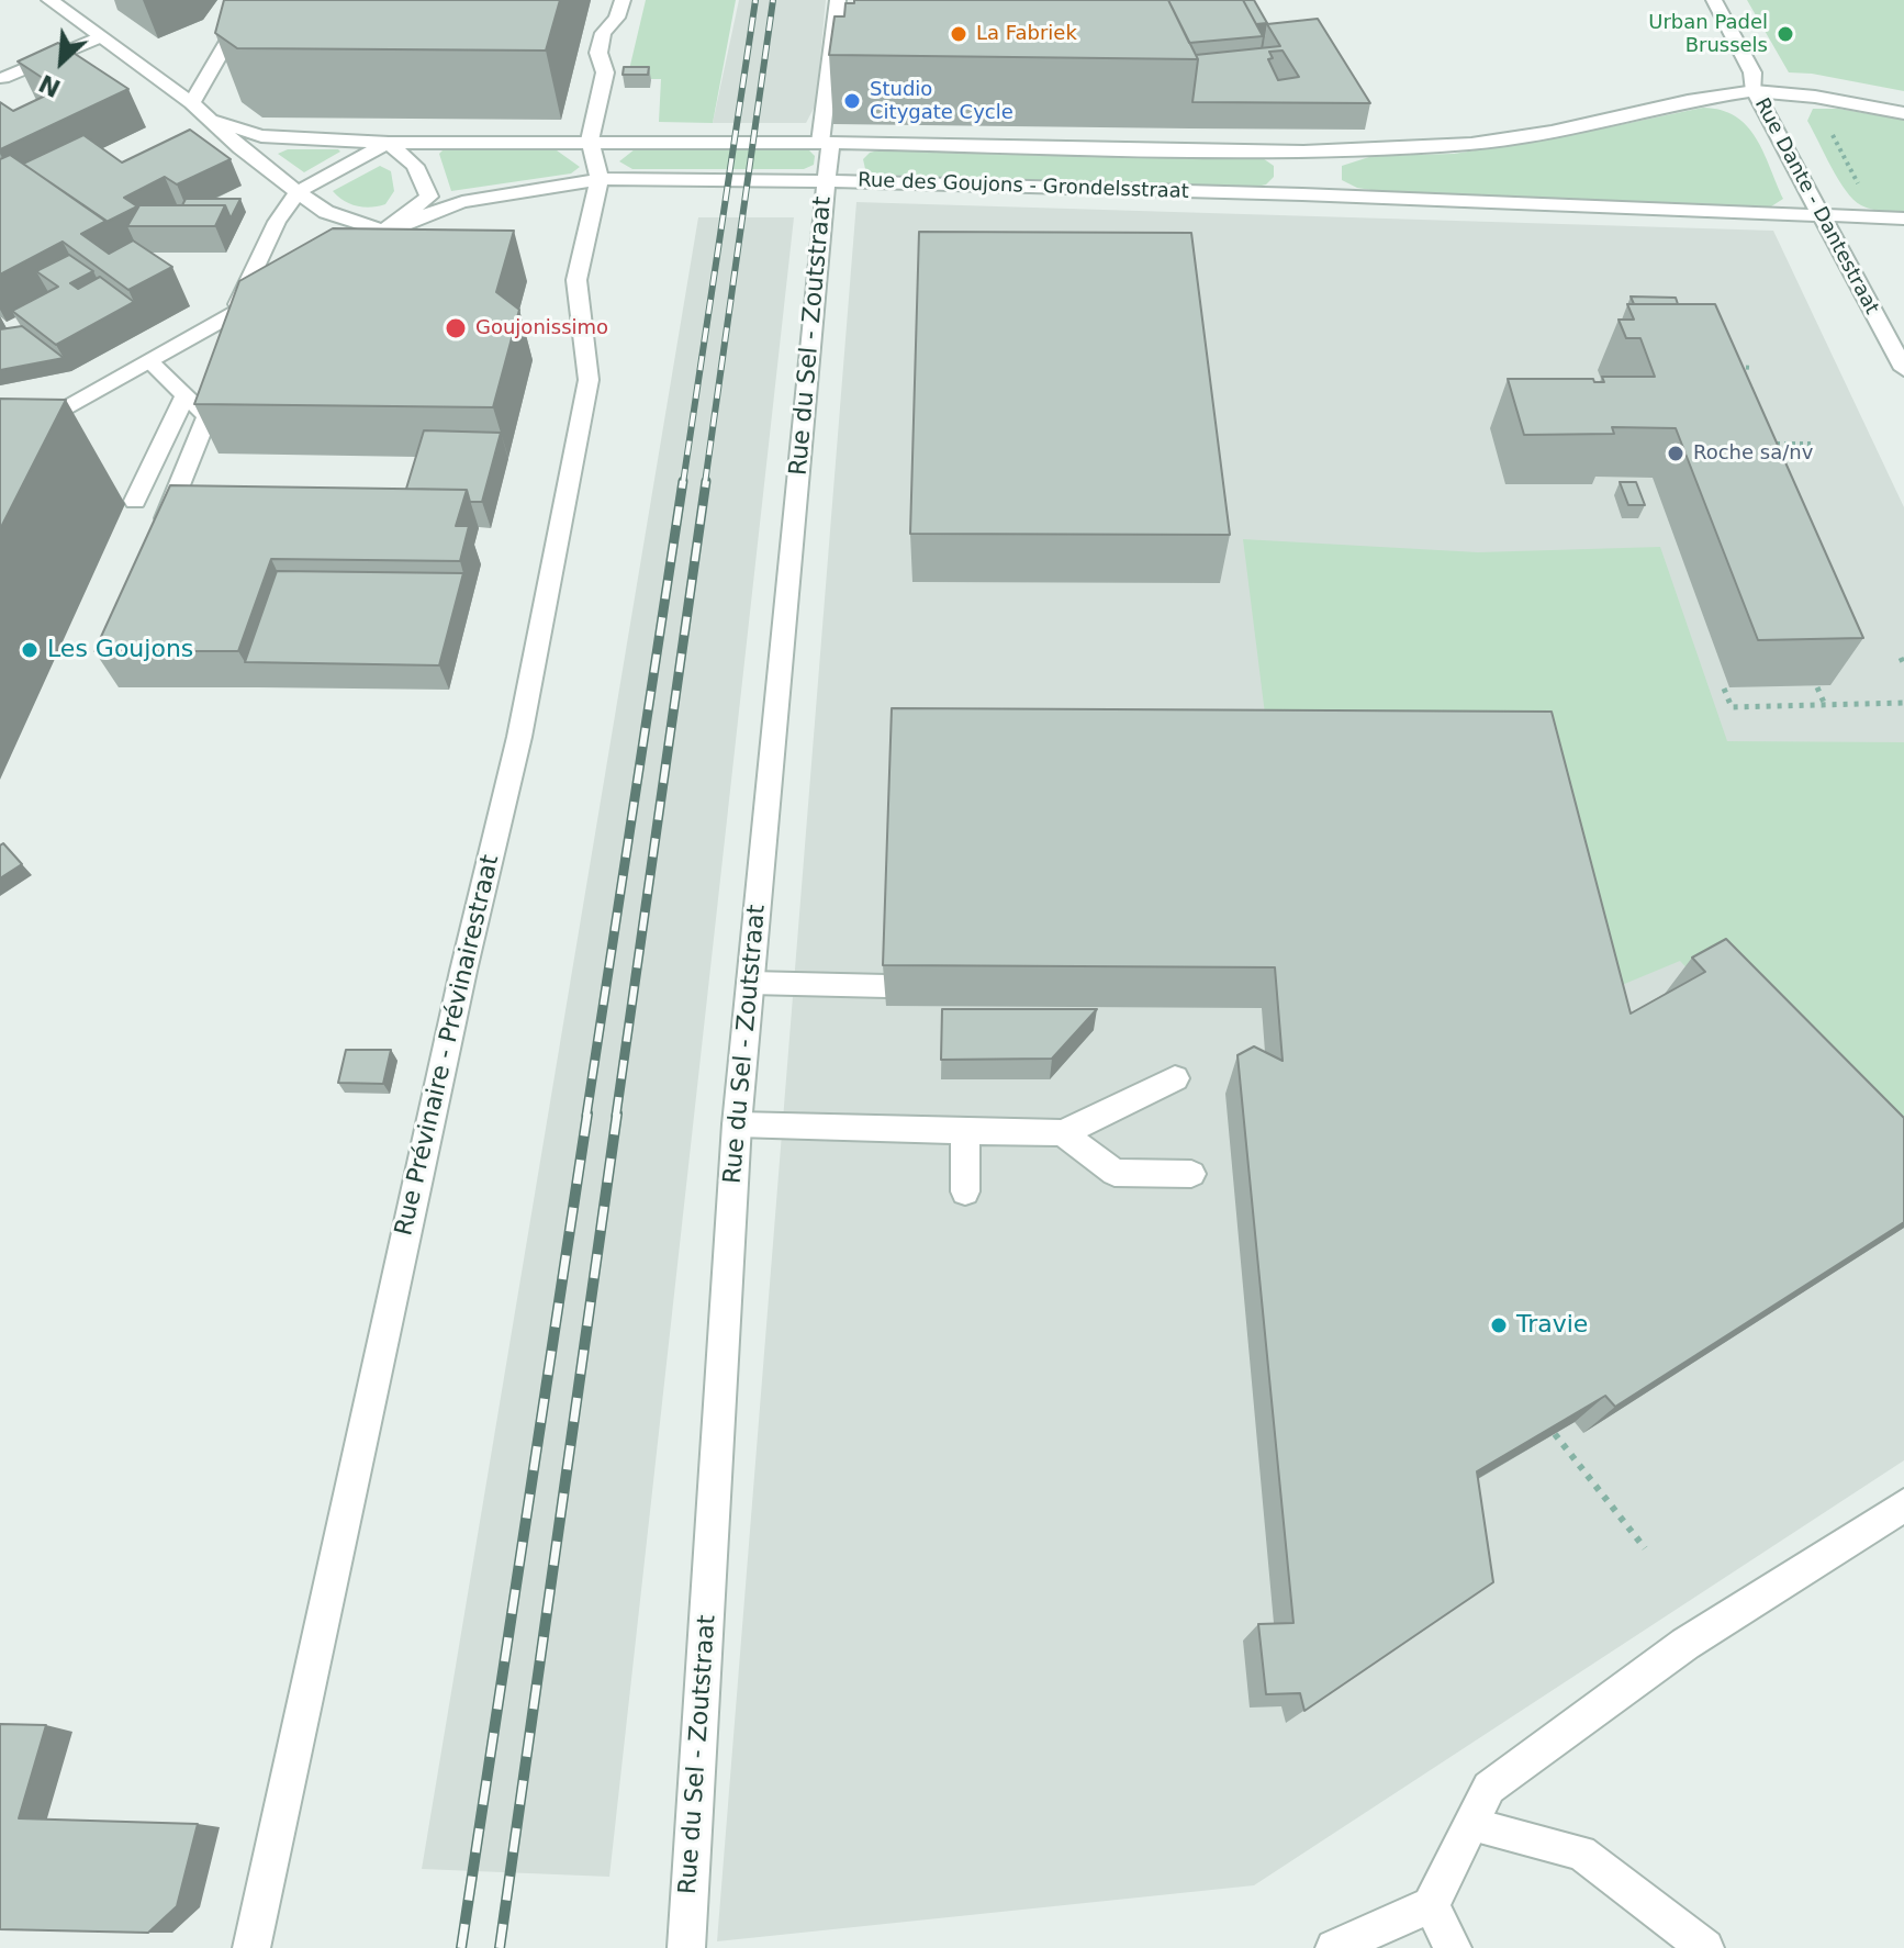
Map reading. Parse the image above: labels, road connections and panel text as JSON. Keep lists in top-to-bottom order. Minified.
{"streets":{"street":["Rue des Goujons - Grondelsstraat","Rue Dante - Dantestraat","Rue du Sel - Zoutstraat","Rue Prévinaire - Prévinairestraat"]},"crossings":[["Rue des Goujons - Grondelsstraat","Rue Dante - Dantestraat"],["Rue des Goujons - Grondelsstraat","Rue du Sel - Zoutstraat"],["Rue des Goujons - Grondelsstraat","Rue Prévinaire - Prévinairestraat"]],"places":["La Fabriek","Urban Padel Brussels","Studio Citygate Cycle","Goujonissimo","Roche sa/nv","Les Goujons","Travie"],"north":"bottom left"}
